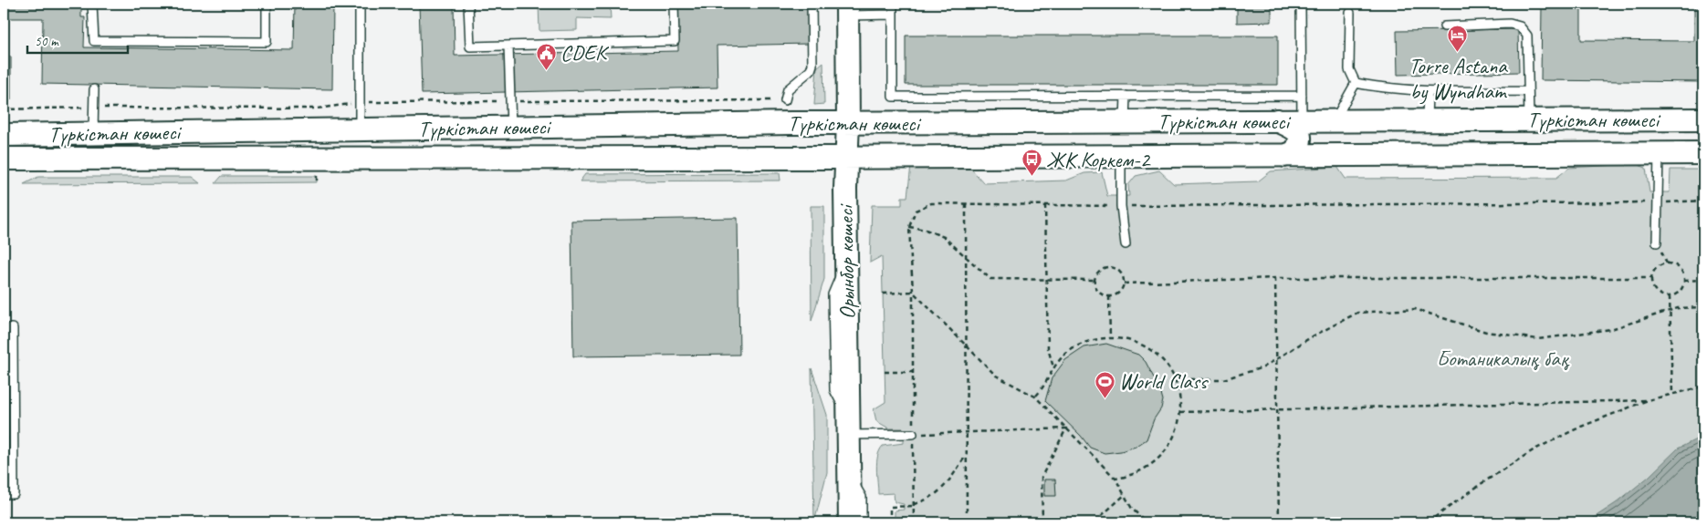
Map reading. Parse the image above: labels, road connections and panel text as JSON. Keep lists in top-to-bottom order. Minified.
{"streets":{"main road":["Түркістан көшесі","Орынбор көшесі"]},"crossings":[["Түркістан көшесі","Орынбор көшесі"]],"parks":["Ботаникалық бақ"],"places":{"hotel":["Torre Astana by Wyndham"],"public building":["CDEK"],"bus stop":["ЖК Коркем-2"],"sports":["World Class"]},"scale_bar":"50 m"}
